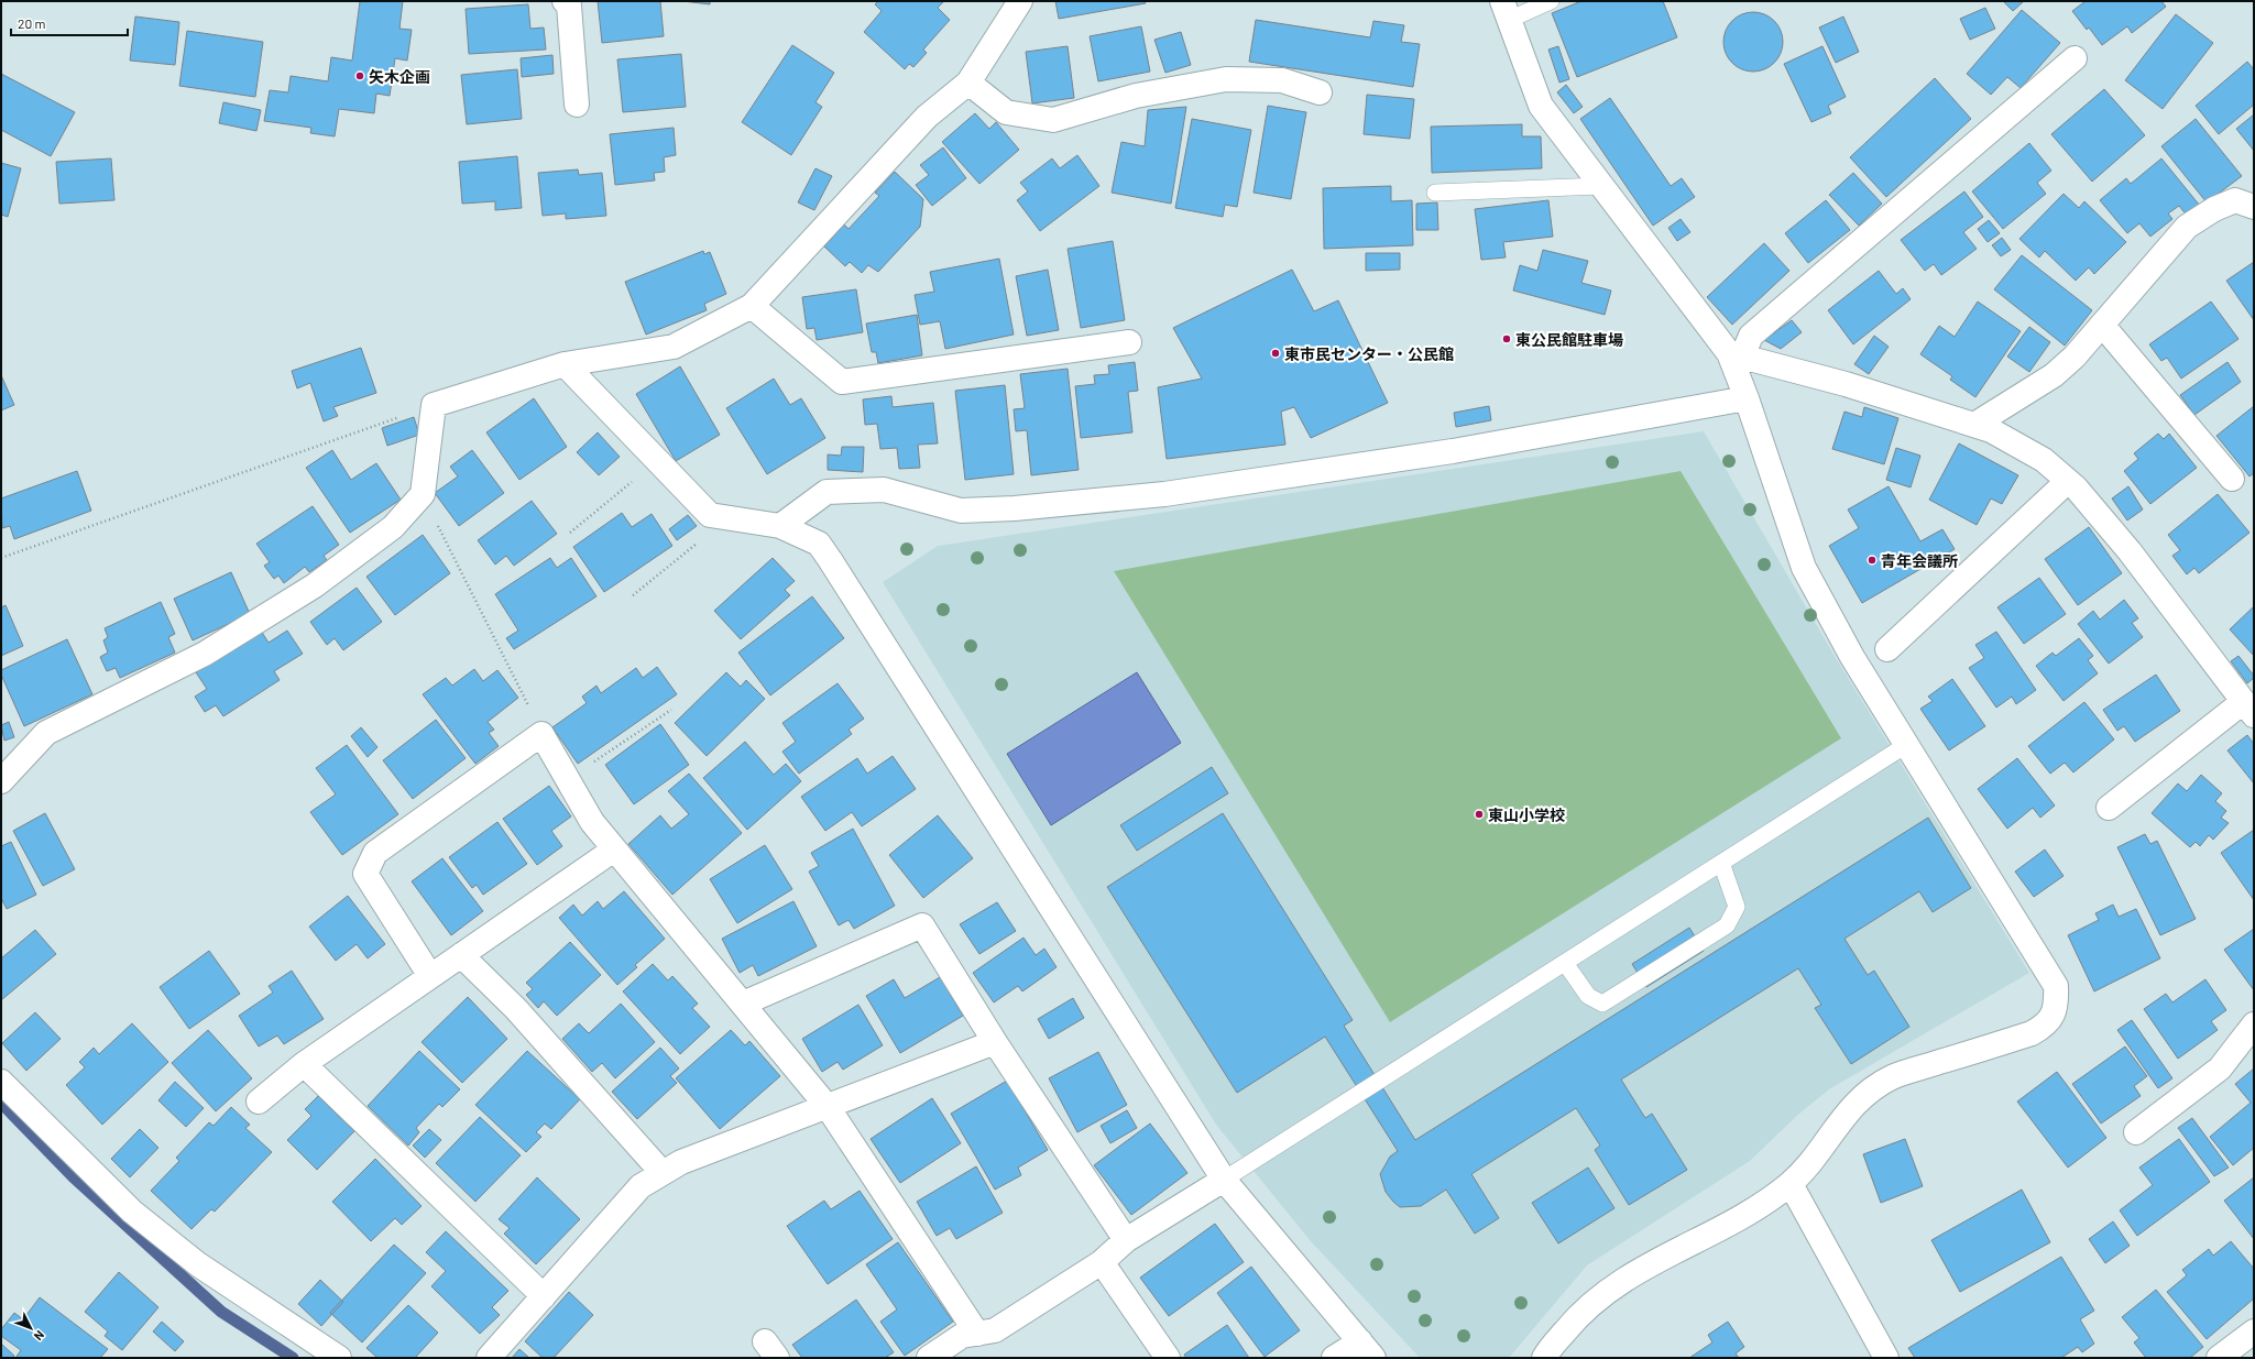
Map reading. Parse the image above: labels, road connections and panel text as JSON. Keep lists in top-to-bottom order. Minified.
{"places":["矢木企画","東公民館駐車場","東市民センター・公民館","青年会議所","東山小学校"],"scale_bar":"20 m","north":"bottom right"}
